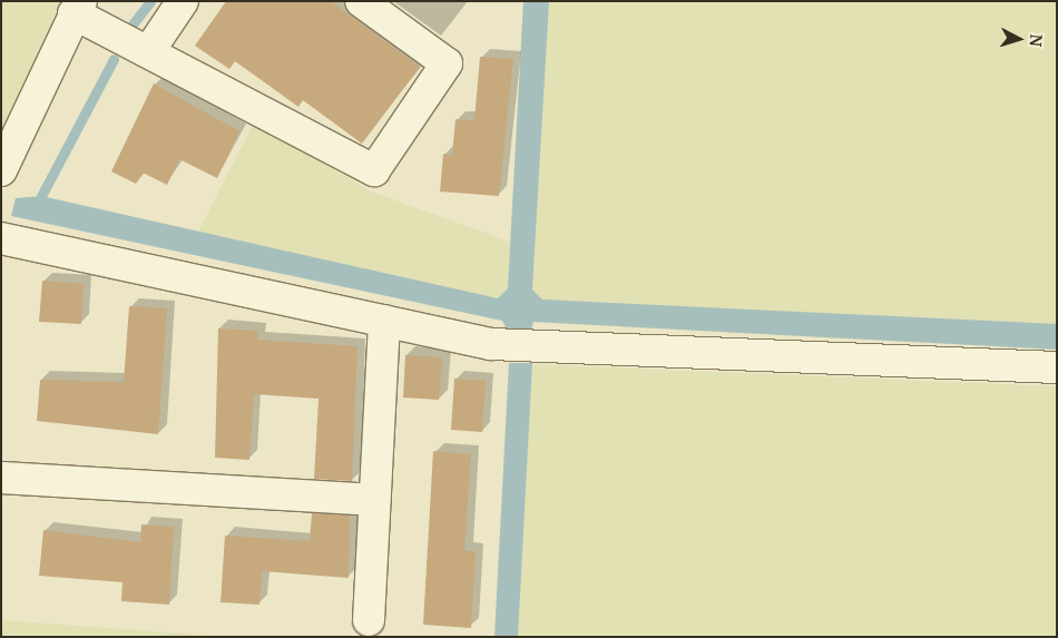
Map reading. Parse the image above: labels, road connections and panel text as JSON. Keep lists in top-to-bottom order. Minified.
{"north":"right"}
